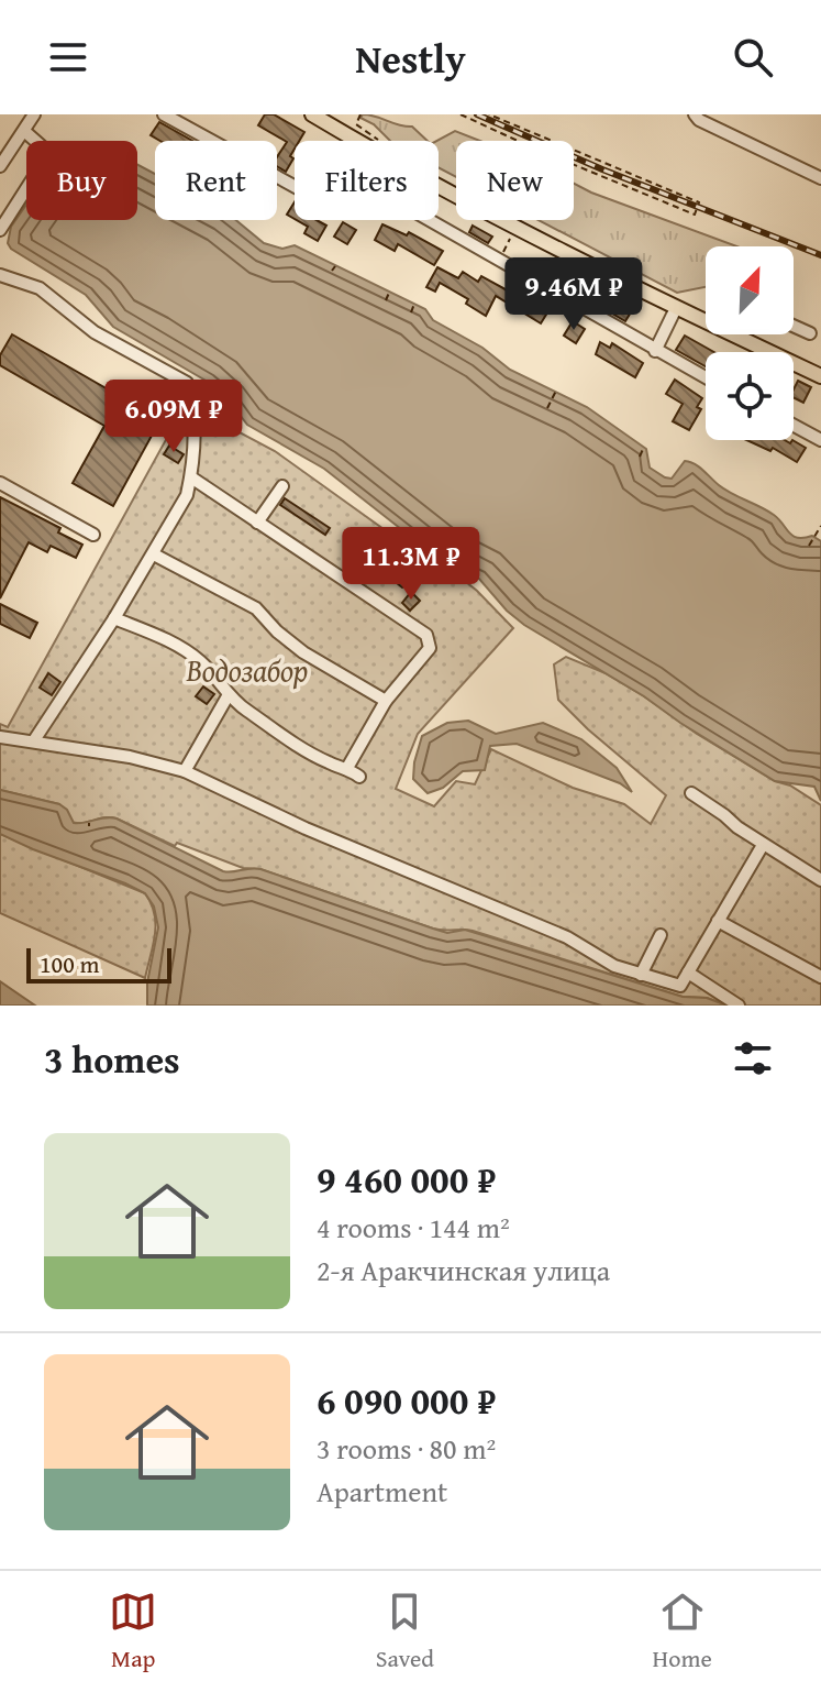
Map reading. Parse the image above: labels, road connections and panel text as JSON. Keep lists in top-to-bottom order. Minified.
{"parks":["Водозабор"],"scale_bar":"100 m","north":"top right","page":{"header":"Nestly","chip":["Buy","Rent","Filters","New"],"price":["9.46M ₽","6.09M ₽","11.3M ₽"],"scale":"100 m","heading":"3 homes","list":[{"name":"9 460 000 ₽","note":"4 rooms · 144 m² · 2-я Аракчинская улица"},{"name":"6 090 000 ₽","note":"3 rooms · 80 m² · Apartment"}],"tabs":["Map","Saved","Home"]}}
